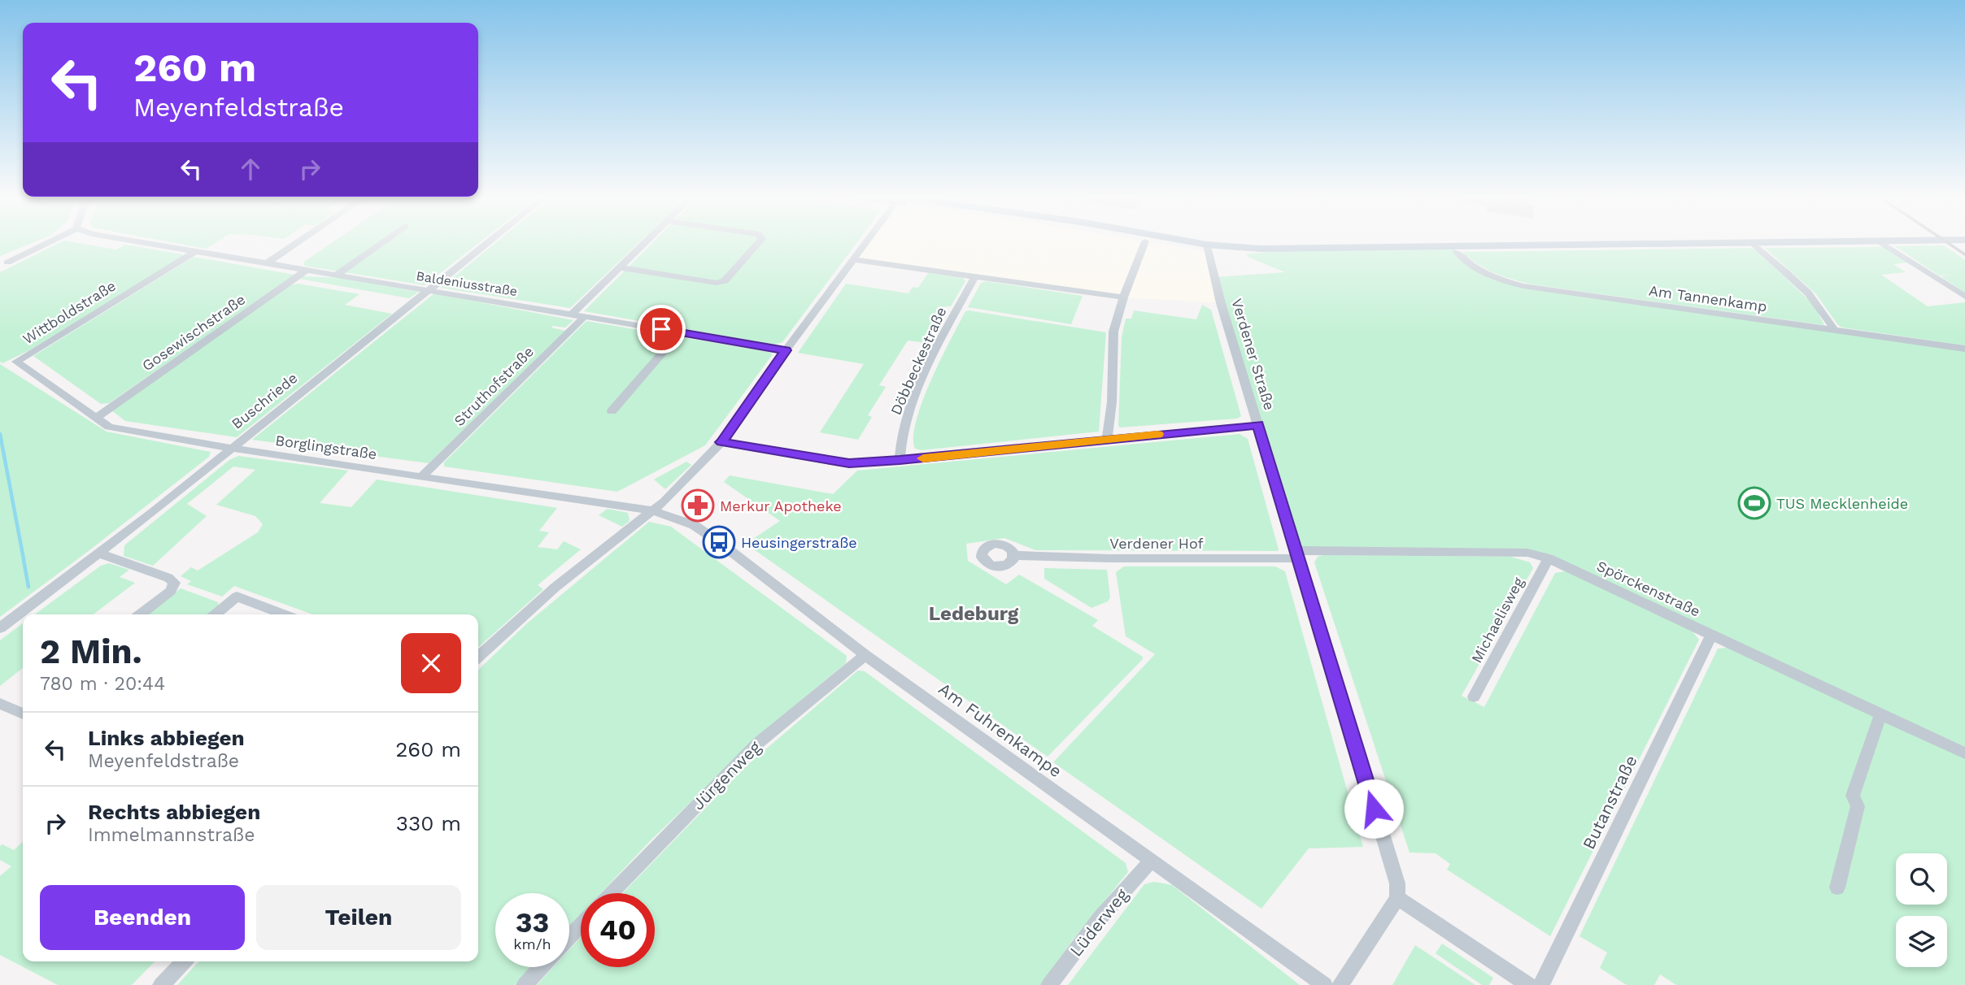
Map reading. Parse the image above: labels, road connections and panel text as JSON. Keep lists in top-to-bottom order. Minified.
{"streets":{"street":["Baldeniusstraße","Am Tannenkamp","Wittboldstraße","Gosewischstraße","Verdener Straße","Döbbeckestraße","Struthofstraße","Buschriede","Borglingstraße","Verdener Hof","Spörckenstraße","Michaelisweg","Am Fuhrenkampe","Jürgenweg","Butanstraße","Lüderweg"]},"crossings":[["Baldeniusstraße","Wittboldstraße"],["Baldeniusstraße","Gosewischstraße"],["Baldeniusstraße","Struthofstraße"],["Baldeniusstraße","Buschriede"],["Wittboldstraße","Borglingstraße"],["Gosewischstraße","Borglingstraße"],["Verdener Straße","Verdener Hof"],["Verdener Straße","Spörckenstraße"],["Struthofstraße","Borglingstraße"],["Buschriede","Borglingstraße"],["Borglingstraße","Am Fuhrenkampe"],["Verdener Hof","Spörckenstraße"],["Spörckenstraße","Michaelisweg"],["Spörckenstraße","Butanstraße"],["Am Fuhrenkampe","Jürgenweg"],["Am Fuhrenkampe","Lüderweg"]],"districts":["Ledeburg"],"places":{"sports":["TUS Mecklenheide"],"pharmacy":["Merkur Apotheke"],"bus stop":["Heusingerstraße"]},"page":{"turn":["260 m","Meyenfeldstraße"],"heading":["2 Min.","780 m · 20:44"],"list":[{"name":"Links abbiegen","note":"Meyenfeldstraße","value":"260 m"},{"name":"Rechts abbiegen","note":"Immelmannstraße","value":"330 m"}],"buttons":["Beenden","Teilen"],"speed":"33 km/h","limit":"40"}}
